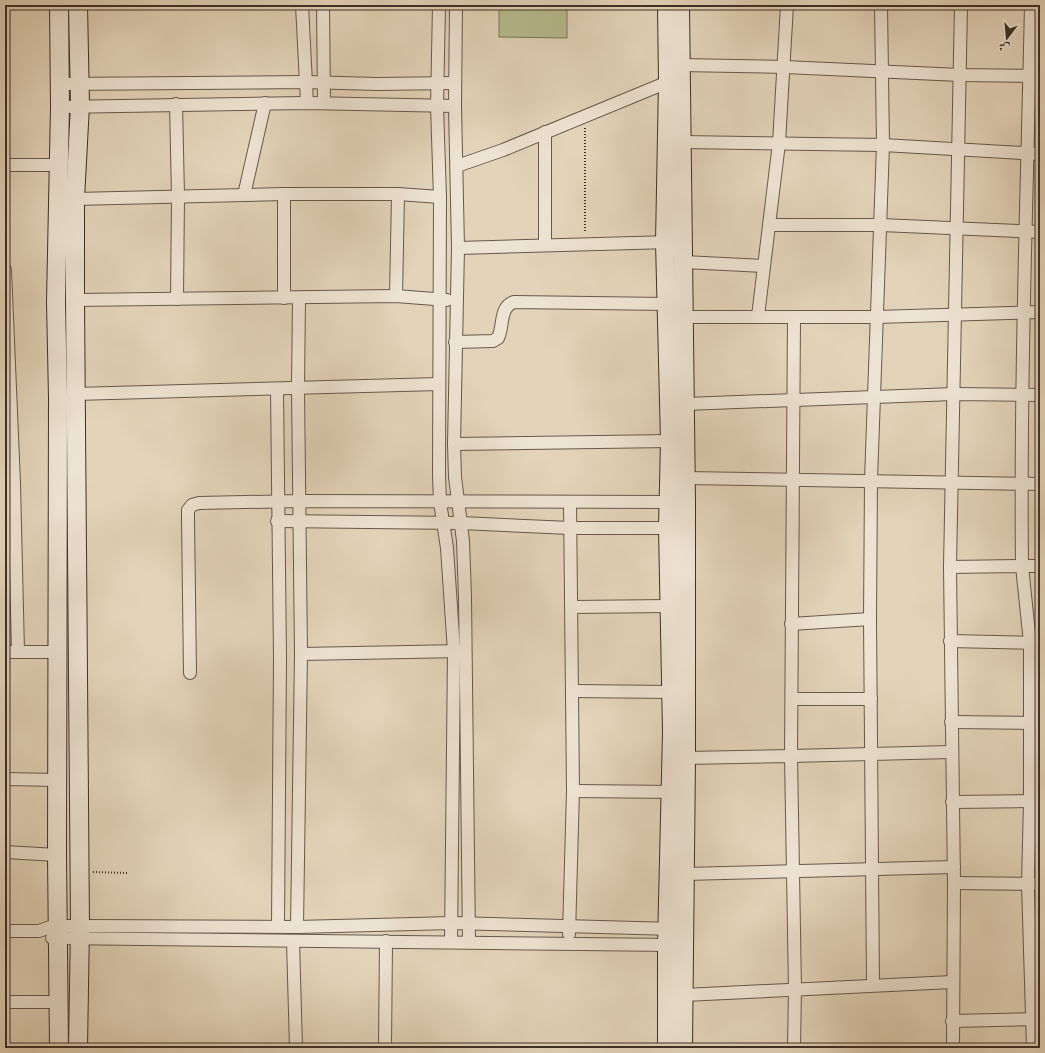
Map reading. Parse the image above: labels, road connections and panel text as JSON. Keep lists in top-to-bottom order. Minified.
{"north":"bottom"}
